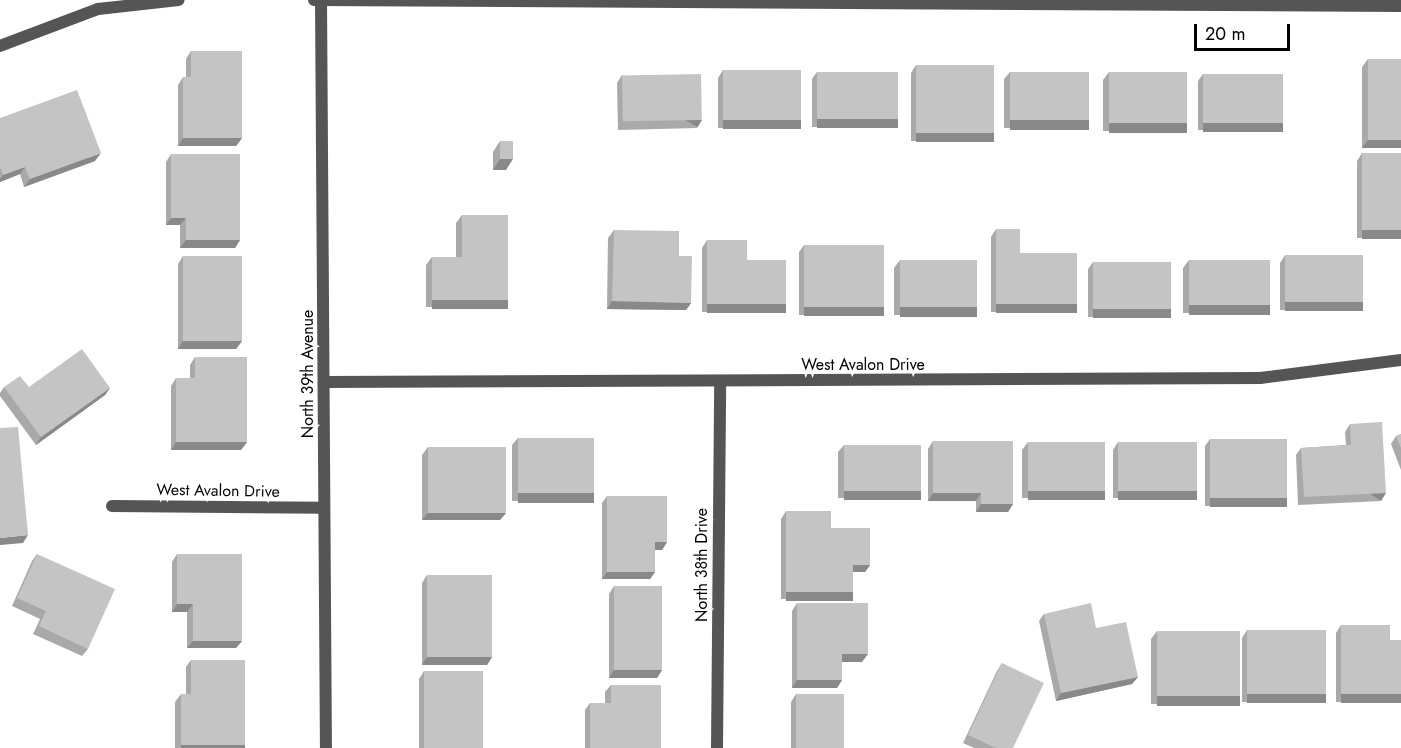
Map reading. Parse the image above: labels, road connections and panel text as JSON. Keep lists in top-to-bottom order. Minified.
{"streets":{"street":["West Avalon Drive","North 39th Avenue","North 38th Drive"]},"crossings":[["West Avalon Drive","North 39th Avenue"],["West Avalon Drive","North 38th Drive"]],"scale_bar":"20 m"}
